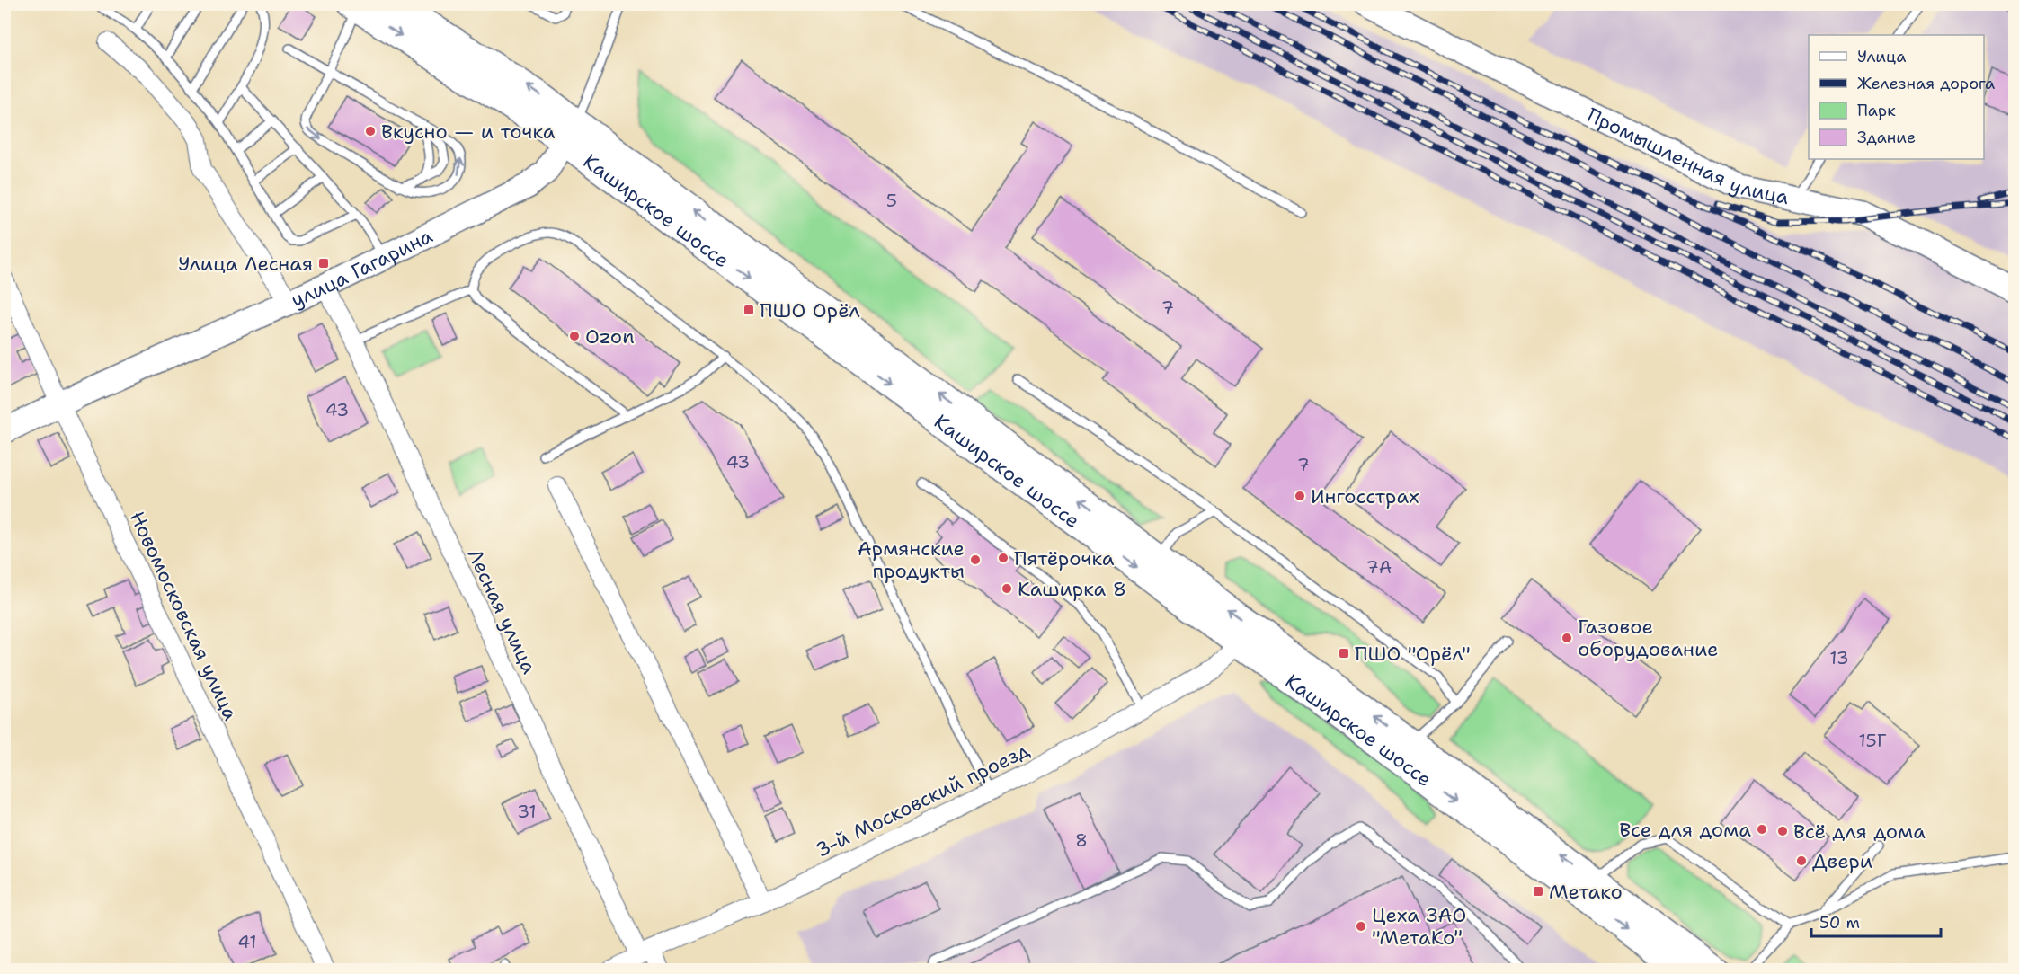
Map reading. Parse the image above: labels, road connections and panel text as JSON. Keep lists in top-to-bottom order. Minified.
{"streets":{"main road":["Каширское шоссе"],"street":["Промышленная улица","улица Гагарина","Лесная улица","Новомосковская улица","3-й Московский проезд"]},"crossings":[["Каширское шоссе","улица Гагарина"],["Каширское шоссе","3-й Московский проезд"],["улица Гагарина","Лесная улица"],["улица Гагарина","Новомосковская улица"],["Лесная улица","3-й Московский проезд"]],"places":{"other":["Вкусно — и точка","Ozon","Ингосстрах","Пятёрочка","Армянские продукты","Каширка 8","Газовое оборудование","Все для дома","Всё для дома","Двери","Цеха ЗАО \"МетаКо\""],"transit":["Улица Лесная","ПШО Орёл","ПШО \"Орёл\"","Метако"]},"house_numbers":["5","7","43","43","7","7А","13","15Г","31","8","41"],"legend":["Улица","Железная дорога","Парк","Здание"],"scale_bar":"50 m"}
